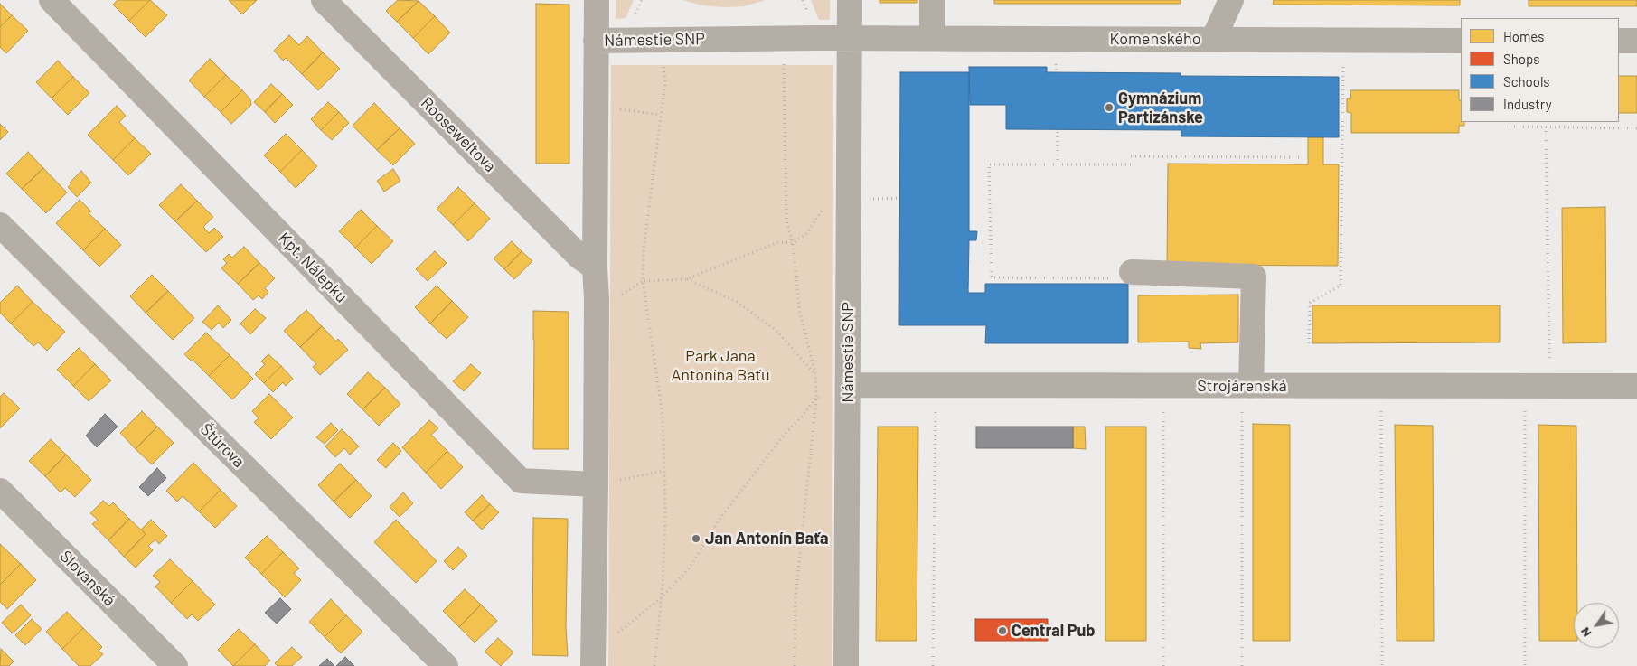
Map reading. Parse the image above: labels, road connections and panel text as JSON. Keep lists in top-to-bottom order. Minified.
{"streets":{"street":["Komenského","Námestie SNP","Rooseweltova","Kpt. Nálepku","Strojárenská","Štúrova","Slovanská"]},"crossings":[["Komenského","Námestie SNP"],["Námestie SNP","Rooseweltova"],["Námestie SNP","Kpt. Nálepku"],["Námestie SNP","Strojárenská"]],"parks":["Park Jana Antonína Baťu"],"places":["Gymnázium Partizánske","Jan Antonín Baťa","Central Pub"],"legend":["Homes","Shops","Schools","Industry"],"north":"bottom left"}
